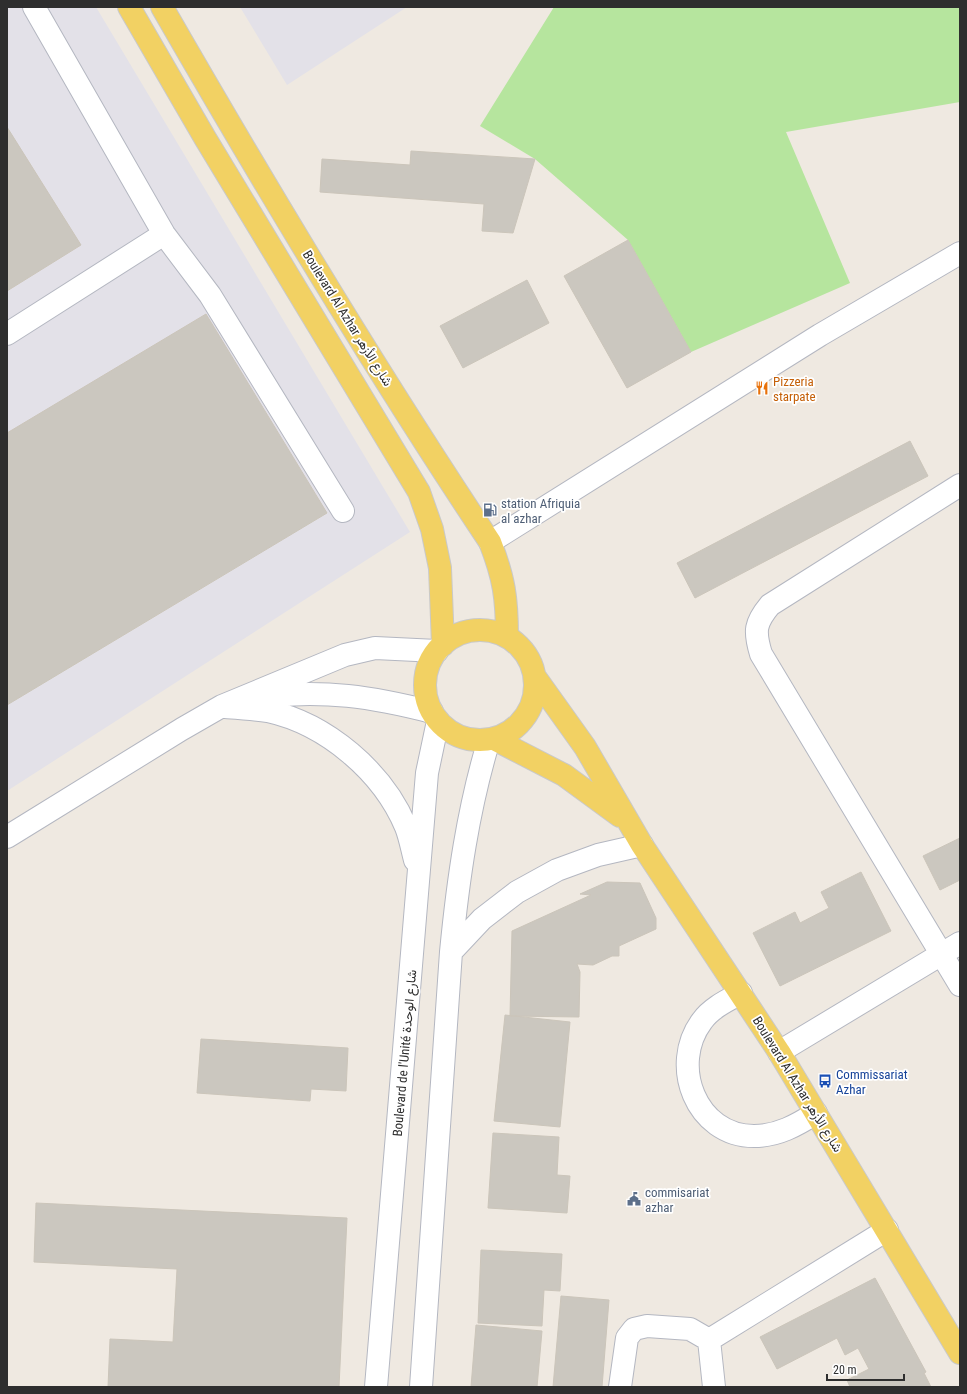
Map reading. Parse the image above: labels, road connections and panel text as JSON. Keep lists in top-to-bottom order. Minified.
{"streets":{"main road":["Boulevard Al Azhar شارع الأزهر"],"street":["Boulevard de l'Unité شارع الوحدة"]},"crossings":[["Boulevard Al Azhar شارع الأزهر","Boulevard de l'Unité شارع الوحدة"]],"places":{"restaurant":["Pizzeria starpate"],"fuel station":["station Afriquia al azhar"],"bus stop":["Commissariat Azhar"],"public building":["commisariat azhar"]},"scale_bar":"20 m"}
